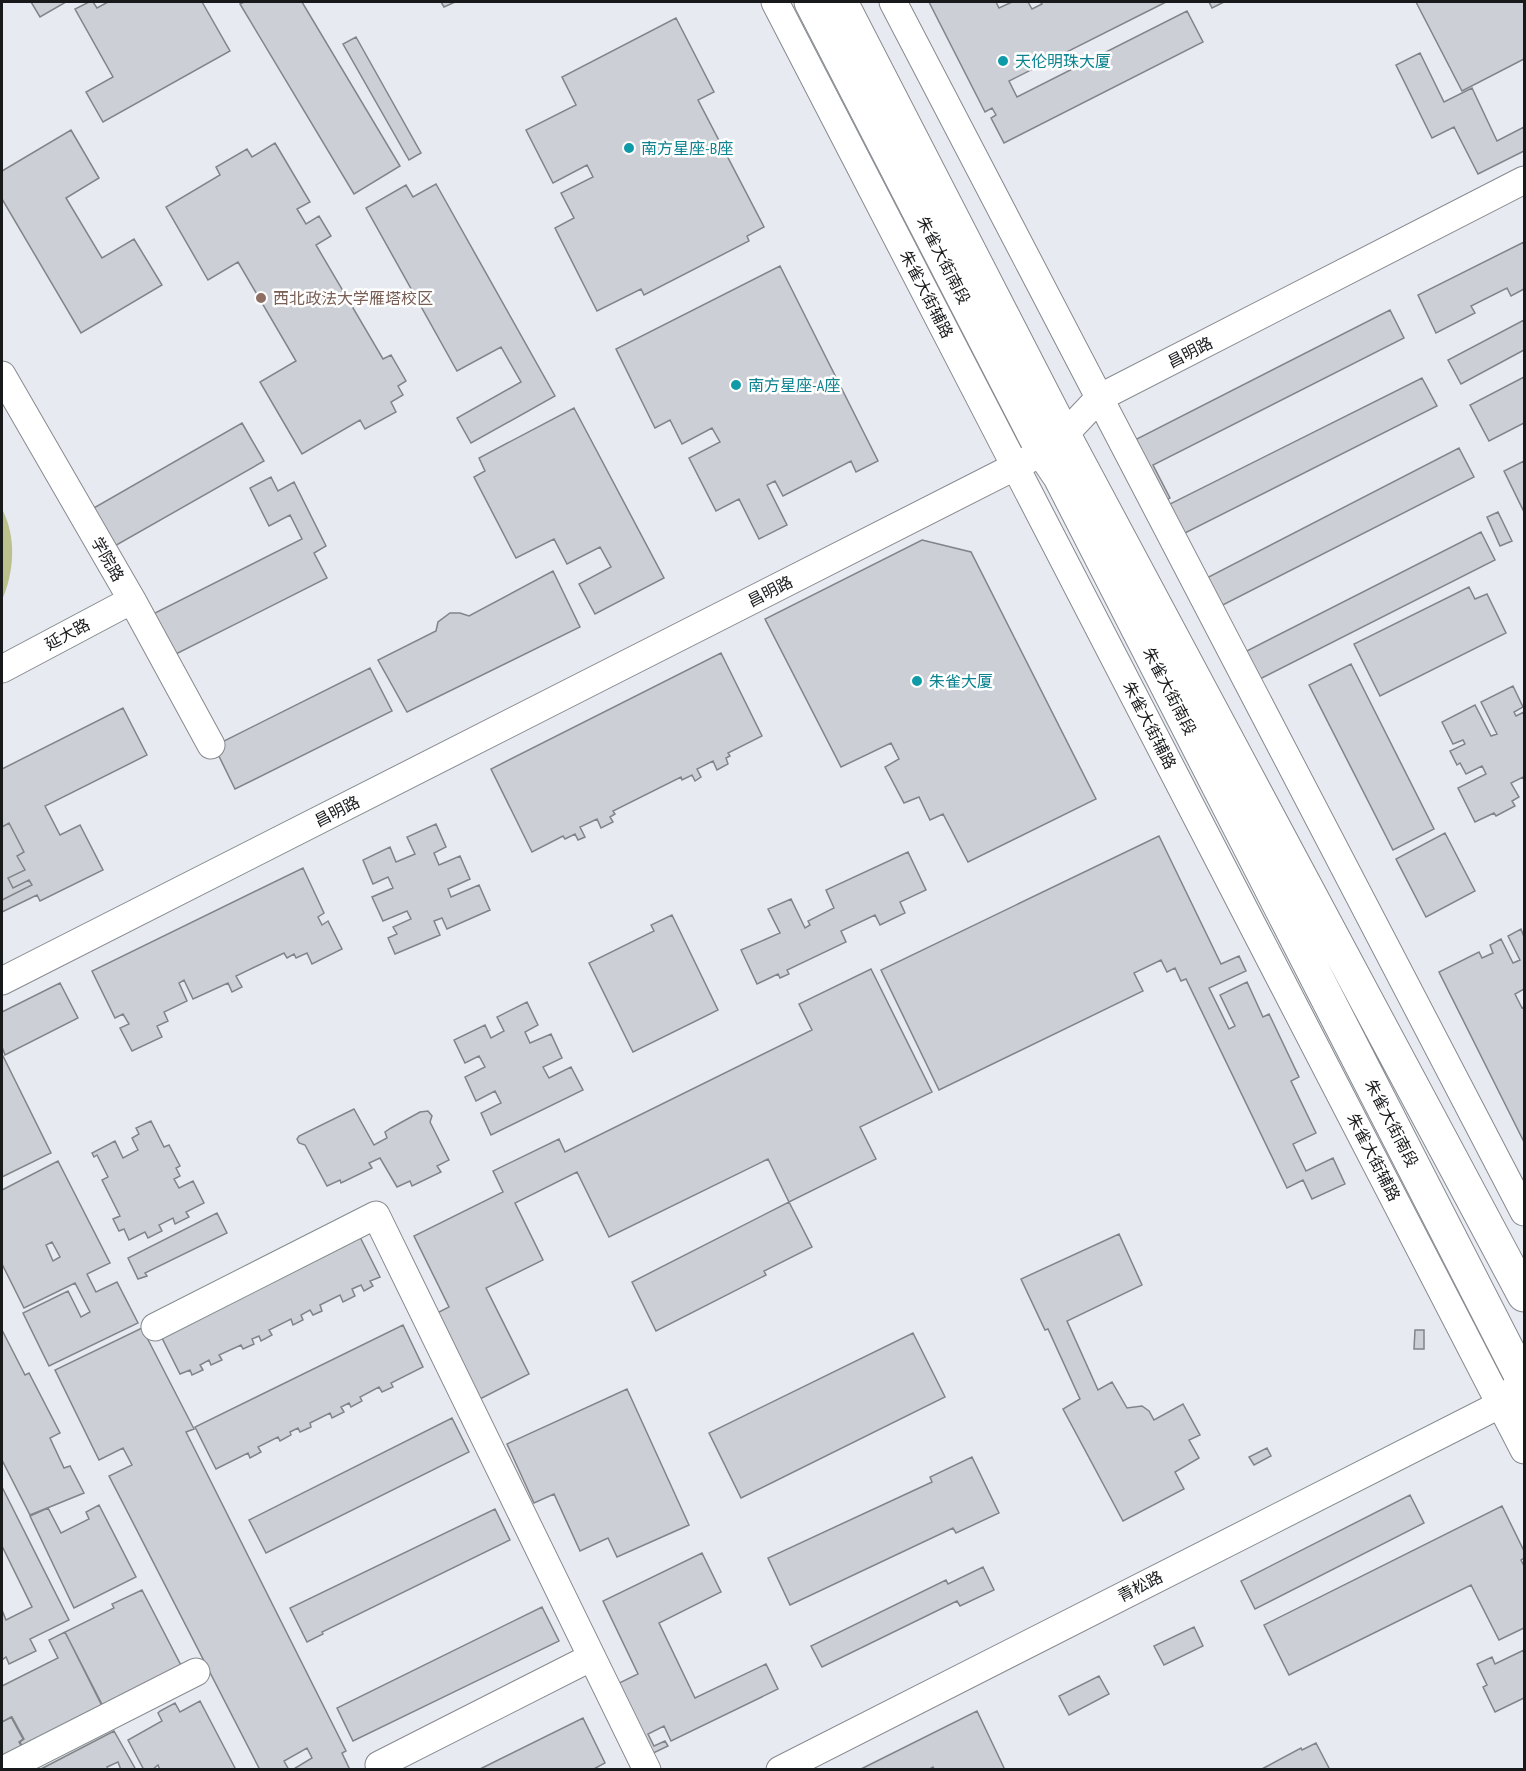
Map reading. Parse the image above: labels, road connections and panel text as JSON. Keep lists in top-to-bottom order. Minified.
{"streets":{"main road":["朱雀大街南段"],"street":["朱雀大街辅路","昌明路","学院路","延大路","青松路"]},"crossings":[["朱雀大街南段","朱雀大街辅路"],["朱雀大街南段","昌明路"],["朱雀大街南段","青松路"],["朱雀大街辅路","昌明路"],["学院路","延大路"]],"places":["天伦明珠大厦","南方星座-B座","西北政法大学雁塔校区","南方星座-A座","朱雀大厦"]}
